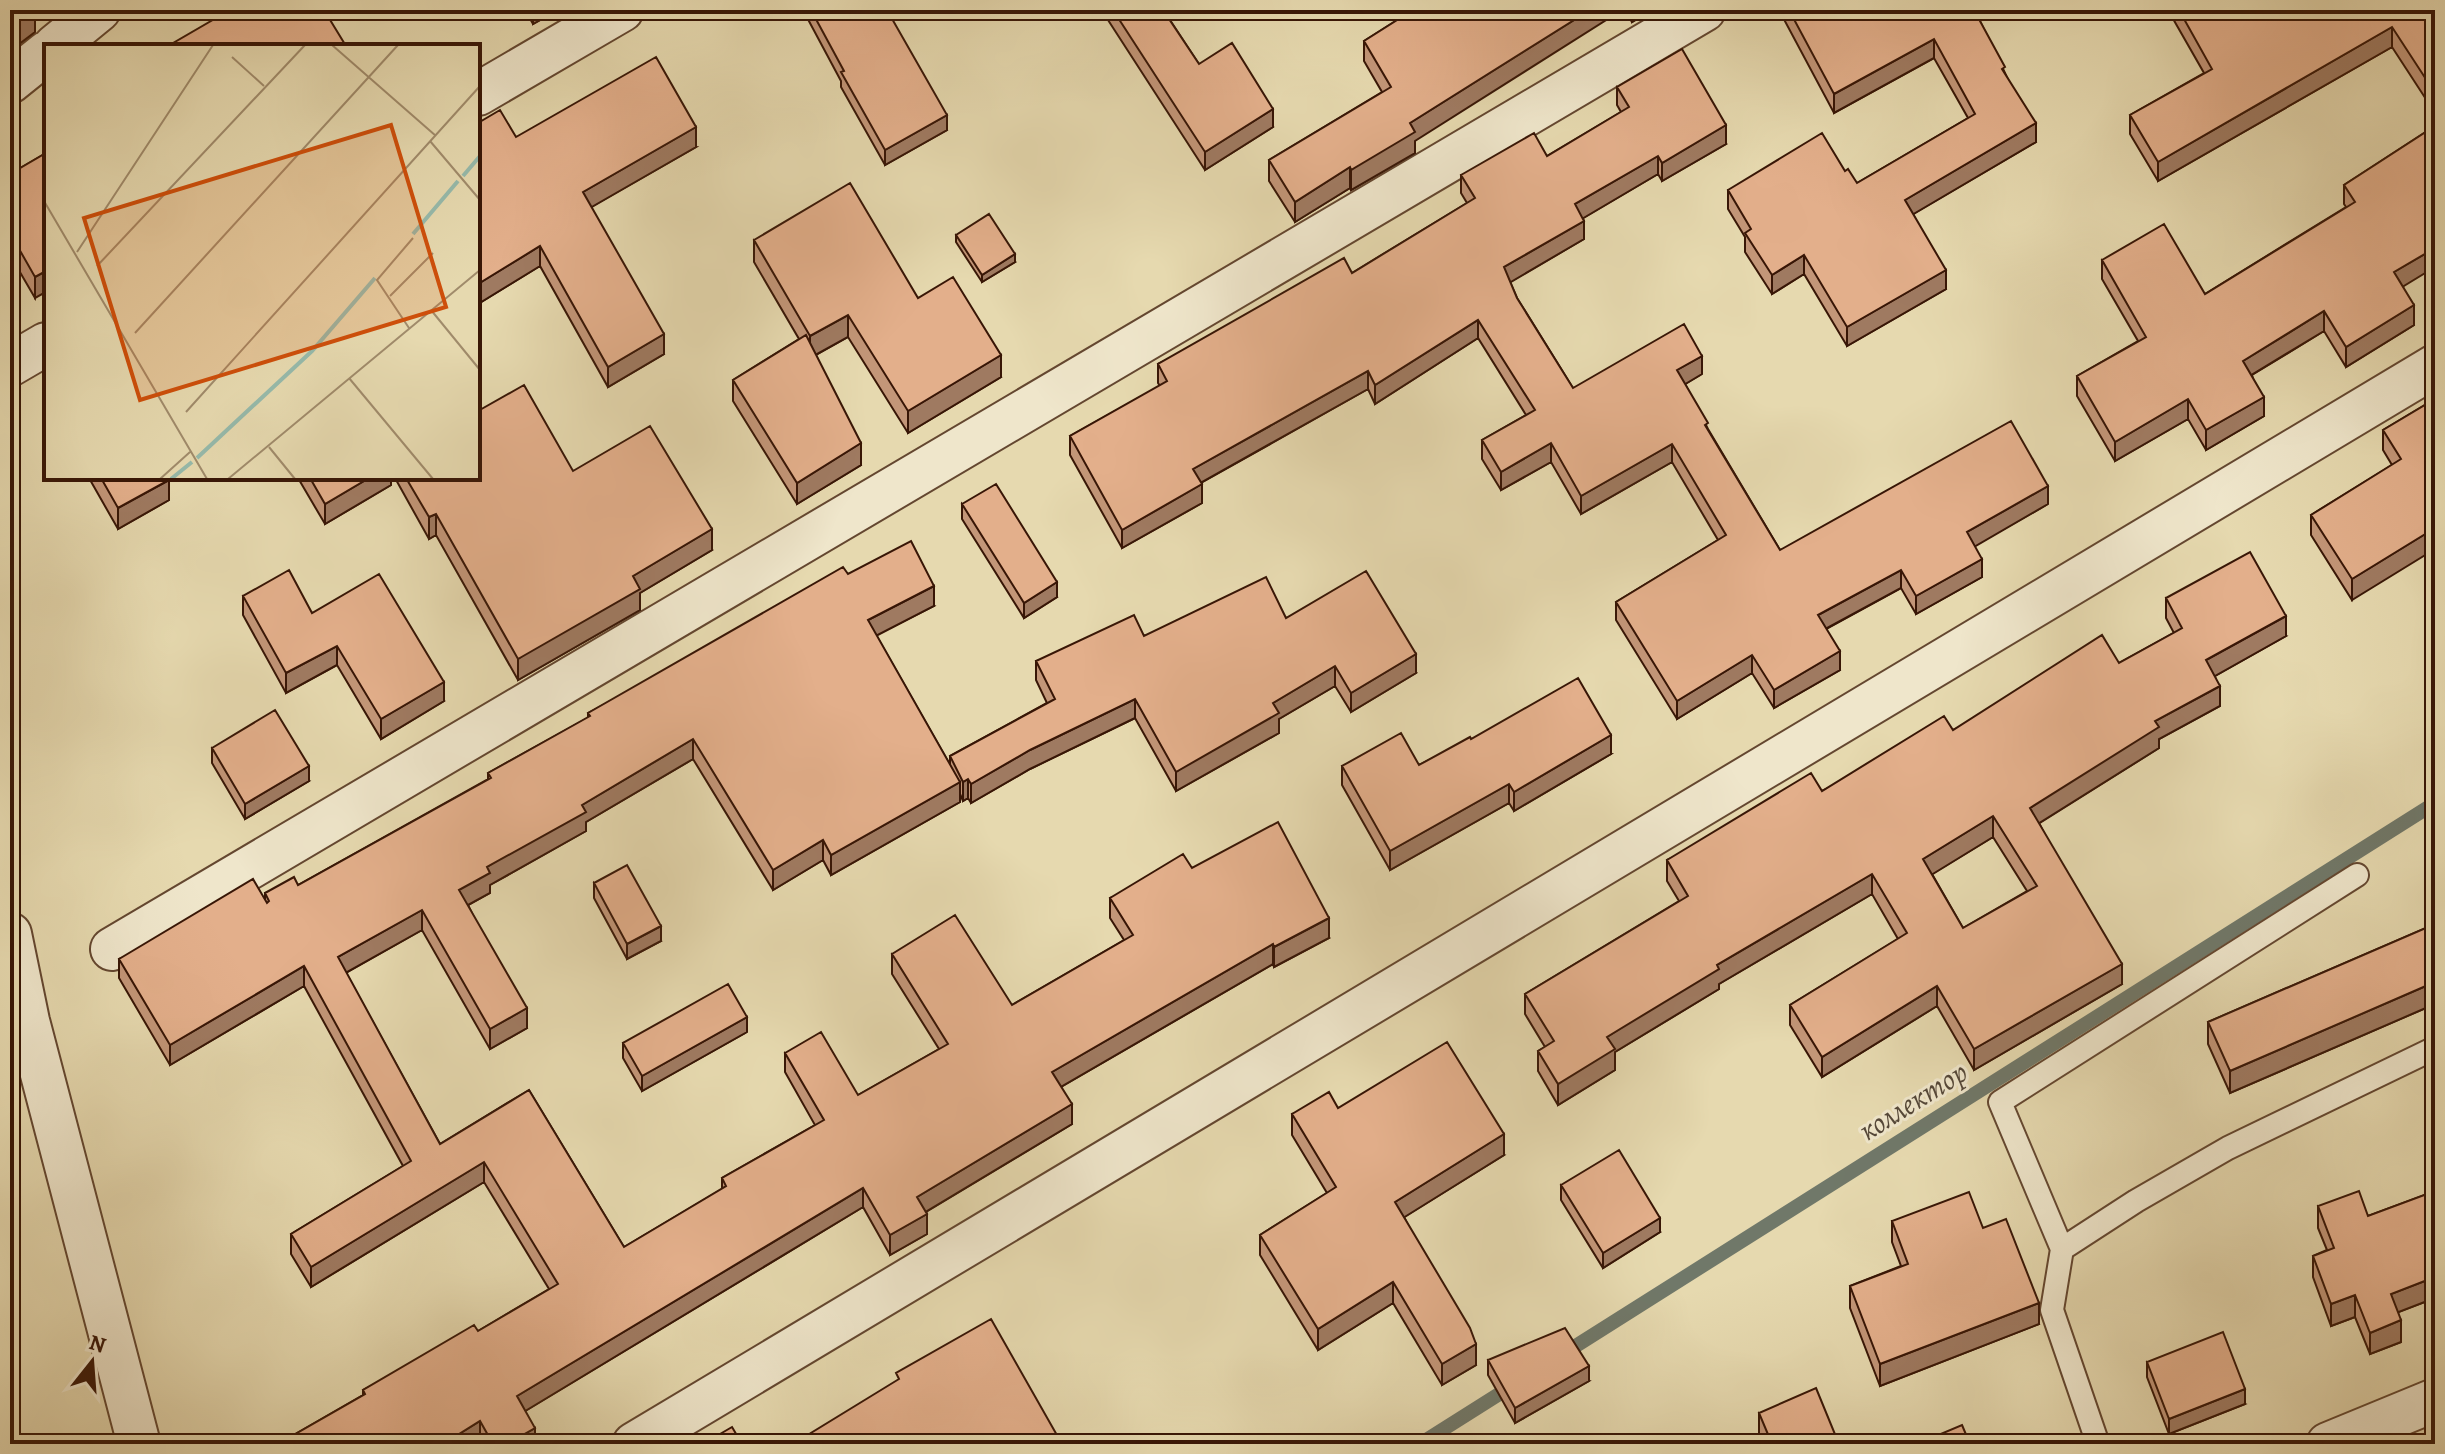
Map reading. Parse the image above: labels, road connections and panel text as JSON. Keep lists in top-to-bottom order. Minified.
{"water":["коллектор"],"north":"top"}
